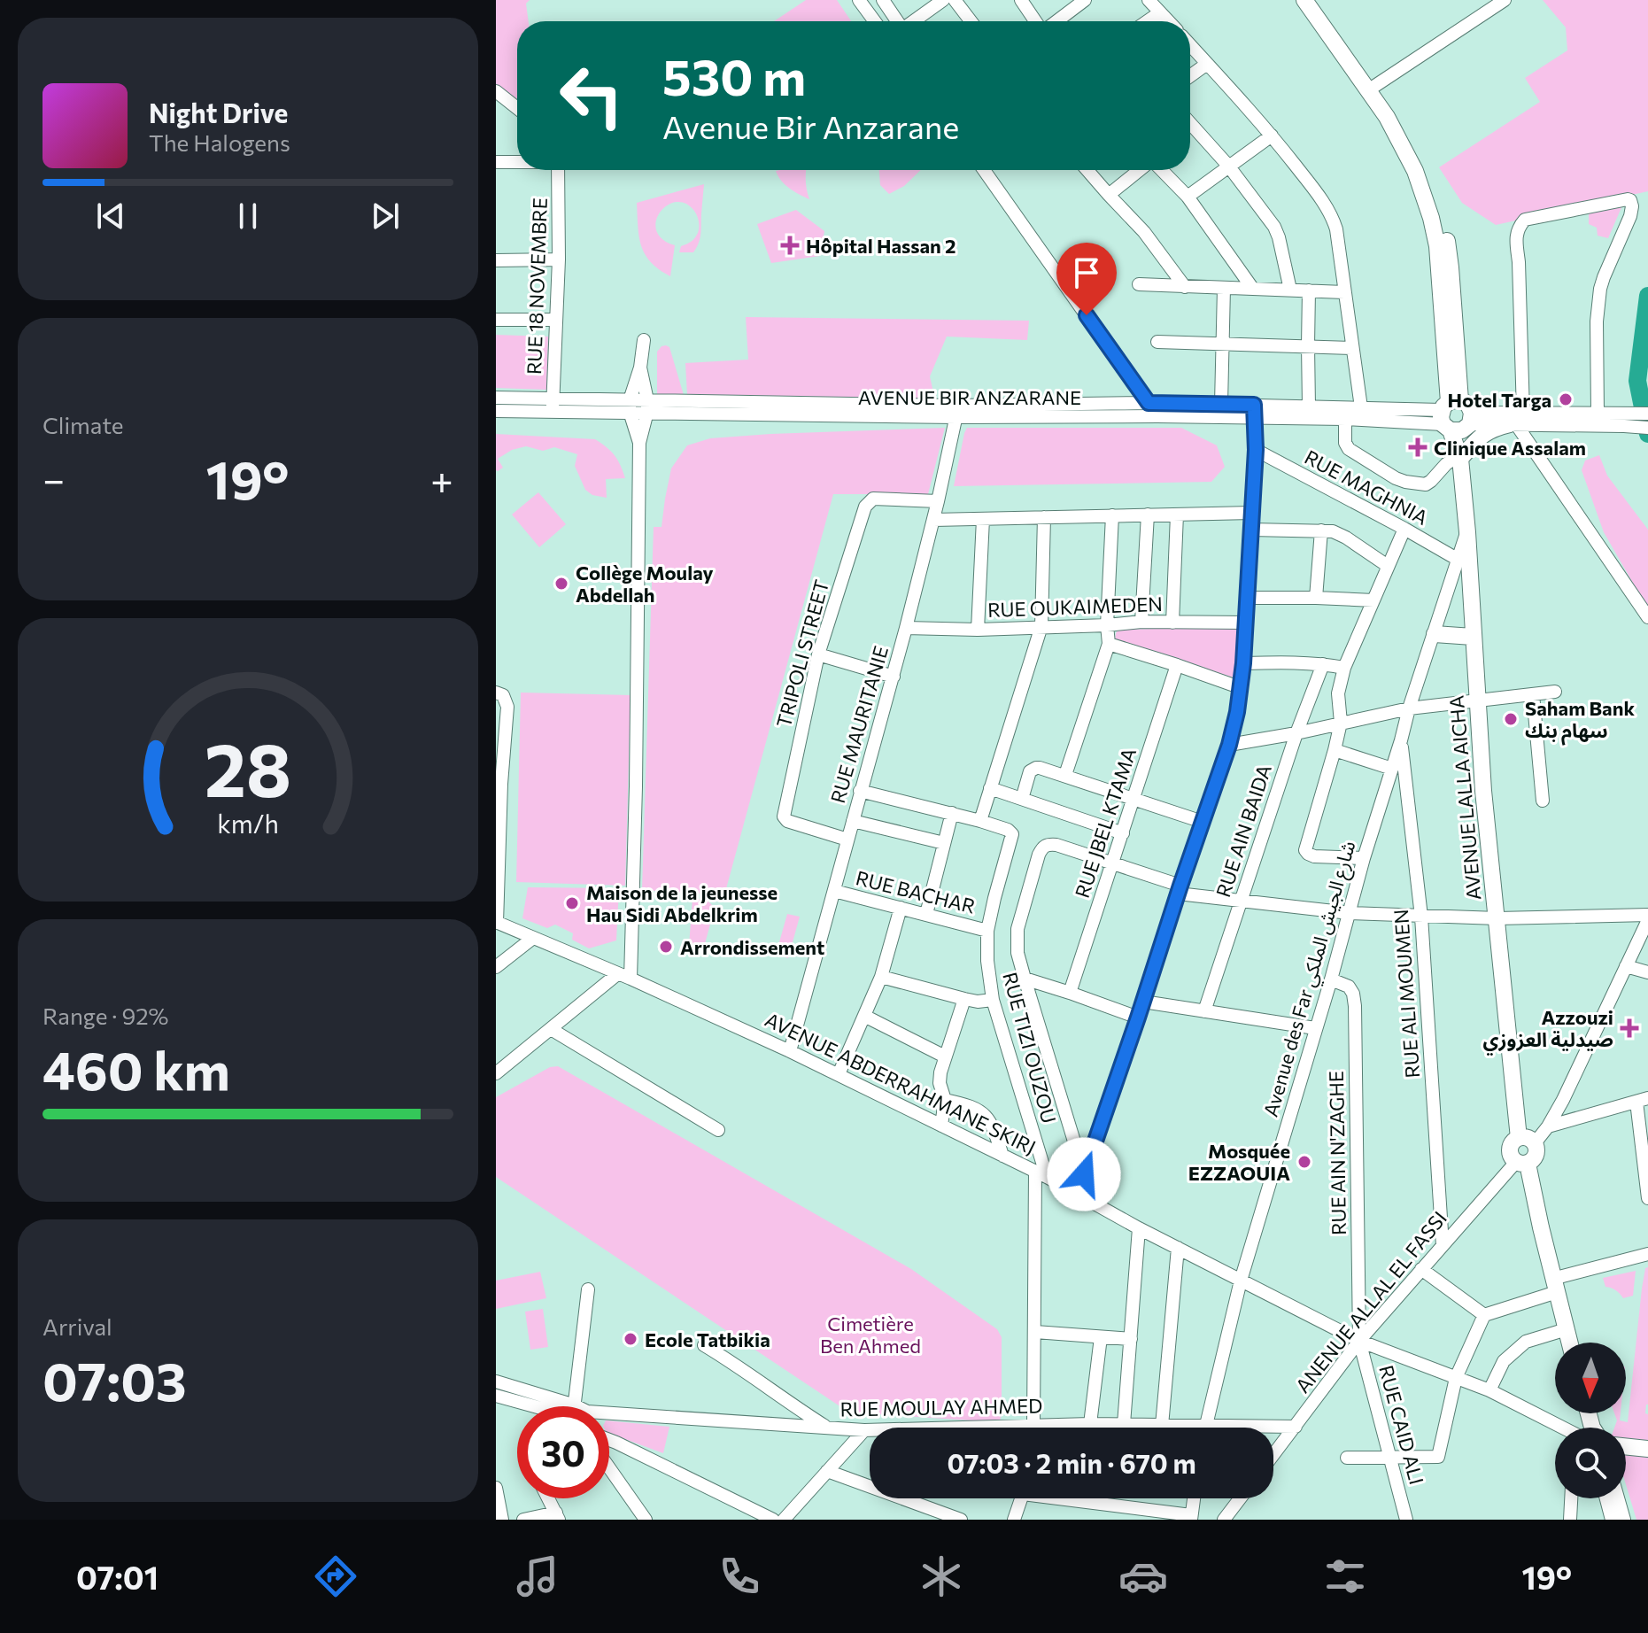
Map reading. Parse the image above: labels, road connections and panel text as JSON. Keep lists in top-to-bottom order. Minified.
{"streets":{"main road":["AVENUE LALLA AICHA"],"street":["RUE 18 NOVEMBRE","AVENUE BIR ANZARANE","RUE MAGHNIA","RUE OUKAIMEDEN","TRIPOLI STREET","RUE MAURITANIE","RUE JBEL KTAMA","RUE AIN BAIDA","RUE BACHAR","Avenue des Far شارع الجيش الملكي","RUE ALI MOUMEN","RUE TIZI OUZOU","AVENUE ABDERRAHMANE SKIRJ","RUE AIN N'ZAGHE","ANENUE ALLAL EL FASSI","RUE MOULAY AHMED","RUE CAID ALI"]},"crossings":[["RUE 18 NOVEMBRE","AVENUE BIR ANZARANE"],["AVENUE BIR ANZARANE","RUE MAURITANIE"],["AVENUE BIR ANZARANE","AVENUE LALLA AICHA"],["RUE MAGHNIA","Avenue des Far شارع الجيش الملكي"],["RUE OUKAIMEDEN","RUE MAURITANIE"],["TRIPOLI STREET","RUE MAURITANIE"],["RUE MAURITANIE","RUE BACHAR"],["RUE MAURITANIE","RUE TIZI OUZOU"],["RUE MAURITANIE","AVENUE ABDERRAHMANE SKIRJ"],["AVENUE LALLA AICHA","Avenue des Far شارع الجيش الملكي"],["AVENUE LALLA AICHA","ANENUE ALLAL EL FASSI"],["RUE BACHAR","RUE TIZI OUZOU"],["Avenue des Far شارع الجيش الملكي","RUE ALI MOUMEN"],["Avenue des Far شارع الجيش الملكي","AVENUE ABDERRAHMANE SKIRJ"],["Avenue des Far شارع الجيش الملكي","RUE AIN N'ZAGHE"],["Avenue des Far شارع الجيش الملكي","RUE MOULAY AHMED"],["RUE ALI MOUMEN","ANENUE ALLAL EL FASSI"],["RUE TIZI OUZOU","AVENUE ABDERRAHMANE SKIRJ"],["RUE TIZI OUZOU","RUE MOULAY AHMED"],["AVENUE ABDERRAHMANE SKIRJ","RUE AIN N'ZAGHE"],["AVENUE ABDERRAHMANE SKIRJ","ANENUE ALLAL EL FASSI"],["AVENUE ABDERRAHMANE SKIRJ","RUE CAID ALI"],["RUE AIN N'ZAGHE","ANENUE ALLAL EL FASSI"],["RUE AIN N'ZAGHE","RUE CAID ALI"],["ANENUE ALLAL EL FASSI","RUE MOULAY AHMED"],["ANENUE ALLAL EL FASSI","RUE CAID ALI"]],"parks":["Cimetière Ben Ahmed"],"places":{"health":["Hôpital Hassan 2","Clinique Assalam","Azzouzi صيدلية العزوزي"],"other":["Hotel Targa","Collège Moulay Abdellah","Saham Bank سهام بنك","Maison de la jeunesse Hau Sidi Abdelkrim","Arrondissement","Mosquée EZZAOUIA","Ecole Tatbikia"]},"north":"bottom","page":{"turn":["530 m","Avenue Bir Anzarane"],"song":["Night Drive","The Halogens"],"tile":["Climate",["Range · 92%","460 km"],["Arrival","07:03"]],"heat":["−","19°","+"],"limit":"30","trip":"07:03 · 2 min · 670 m","tabs":["07:01","19°"],"gauge":["28","km/h"]}}
